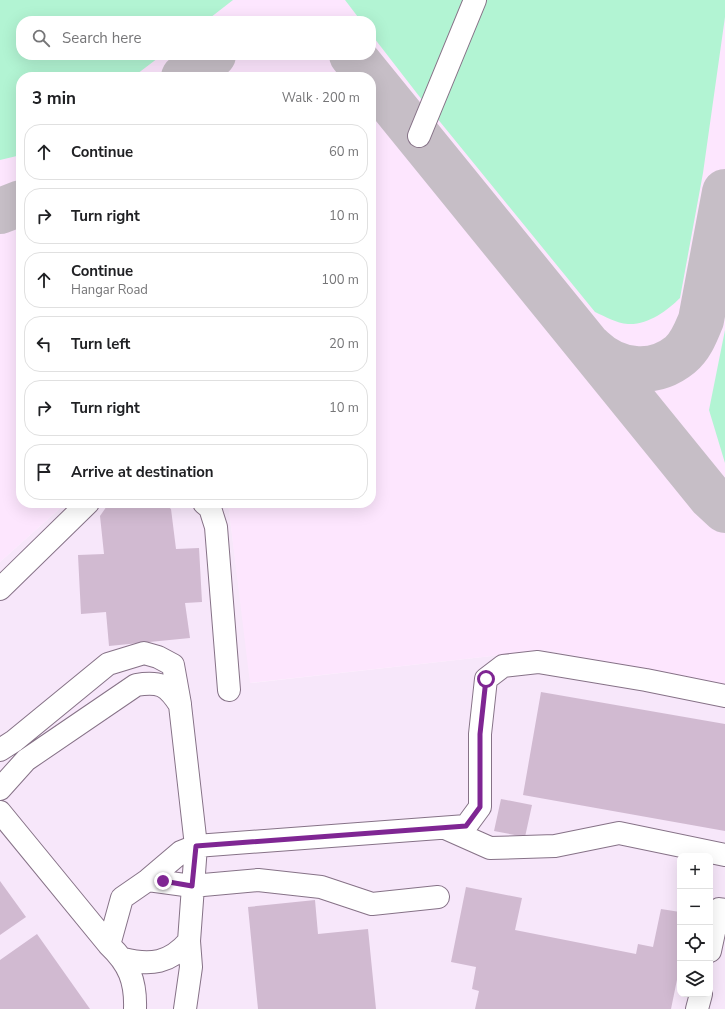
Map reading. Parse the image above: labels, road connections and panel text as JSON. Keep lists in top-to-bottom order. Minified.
{"page":{"search":"Search here","heading":["3 min","Walk · 200 m"],"list":[["Continue","60 m"],["Turn right","10 m"],["Continue","Hangar Road","100 m"],["Turn left","20 m"],["Turn right","10 m"],"Arrive at destination"],"map_buttons":["+","−"]}}
